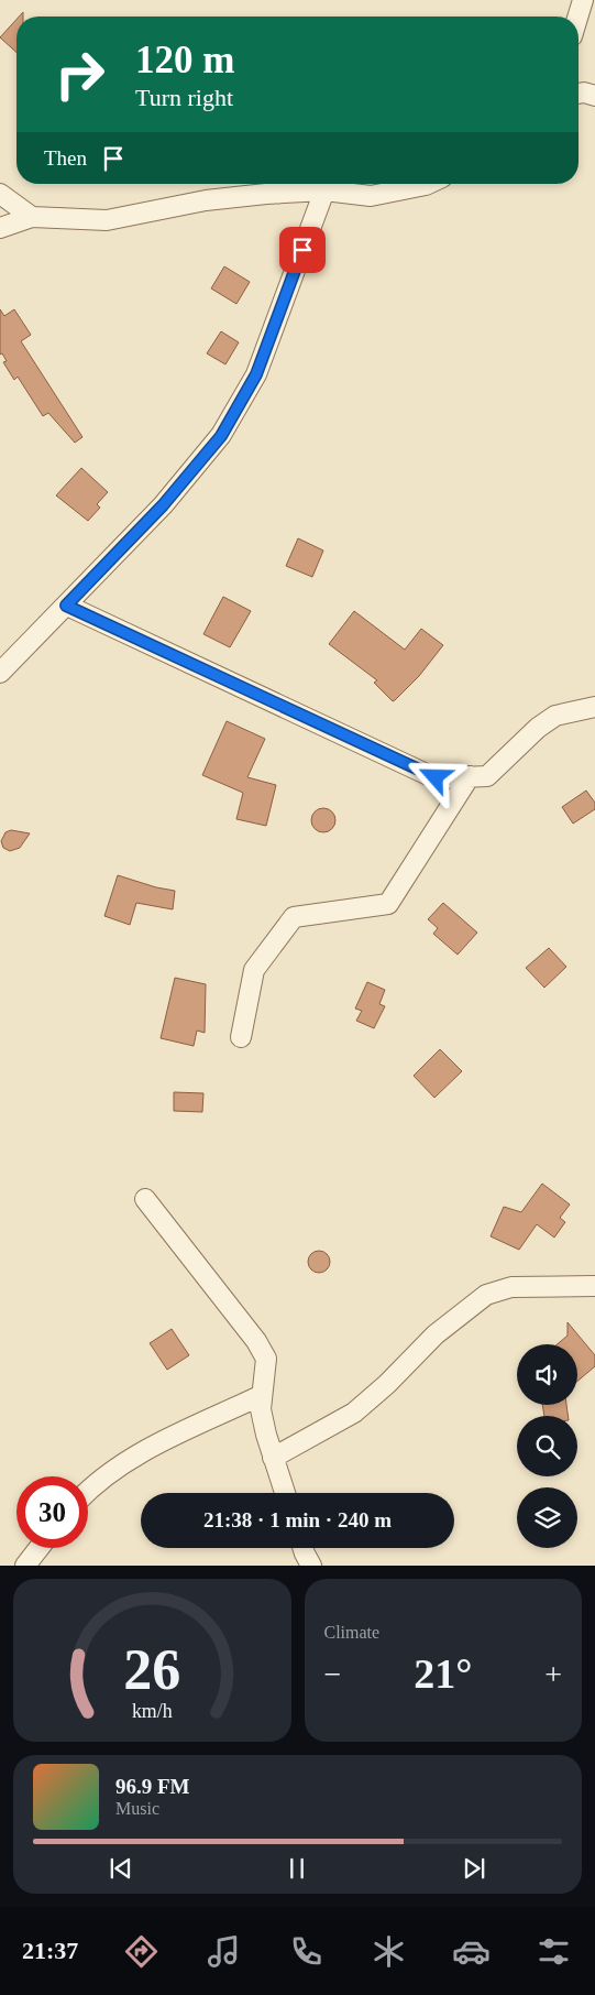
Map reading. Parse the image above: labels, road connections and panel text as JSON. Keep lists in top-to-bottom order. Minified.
{"page":{"turn":["120 m","Turn right"],"then":"Then","limit":"30","trip":"21:38 · 1 min · 240 m","tile":"Climate","heat":["−","21°","+"],"song":["96.9 FM","Music"],"tabs":"21:37","gauge":["26","km/h"]}}
